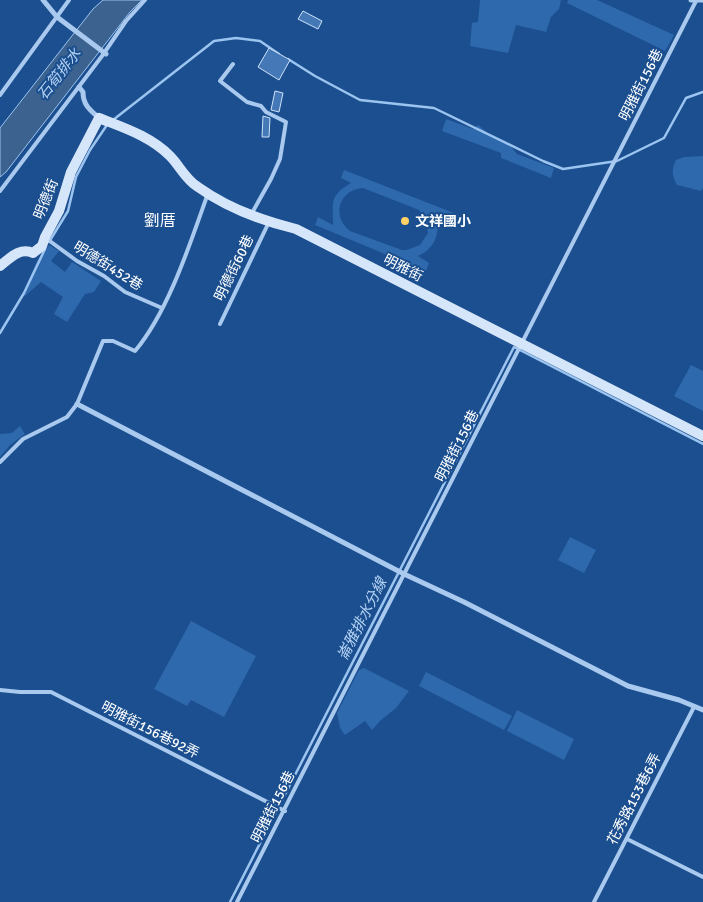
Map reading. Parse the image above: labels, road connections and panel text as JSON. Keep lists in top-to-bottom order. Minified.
{"streets":{"street":["明德街","明雅街"],"lane":["明雅街156巷","明德街452巷","明德街60巷","明雅街156巷92弄","花秀路153巷6弄"]},"crossings":[["明雅街156巷","明雅街"],["明雅街156巷","明雅街156巷92弄"],["明德街","明德街452巷"],["明德街","明雅街"],["明德街60巷","明雅街"]],"districts":["劉厝"],"water":["石筍排水","崙雅排水分線"],"places":["文祥國小"]}
